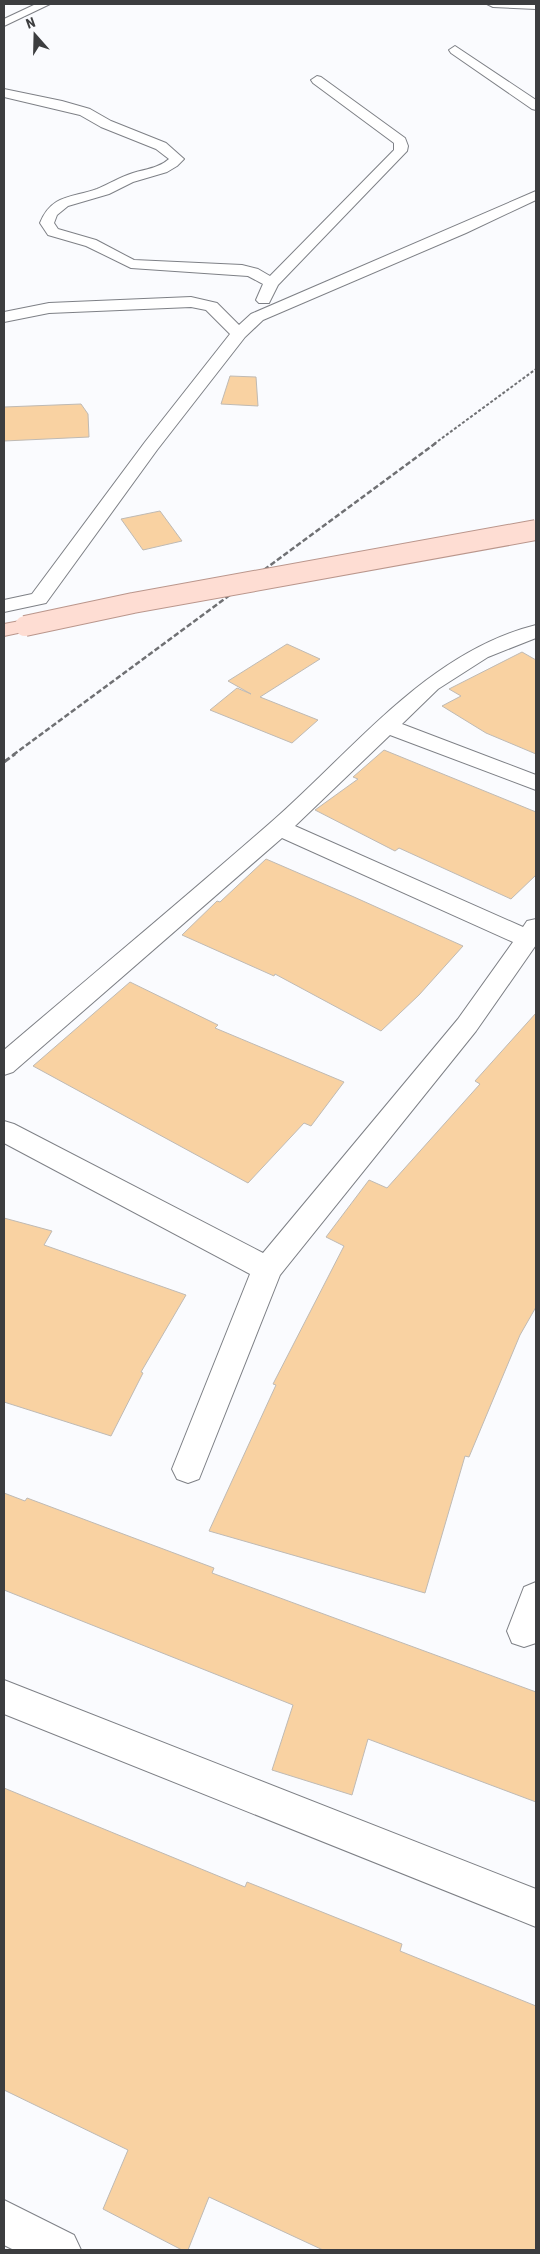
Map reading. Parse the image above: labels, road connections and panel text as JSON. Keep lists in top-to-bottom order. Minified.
{"north":"top"}
